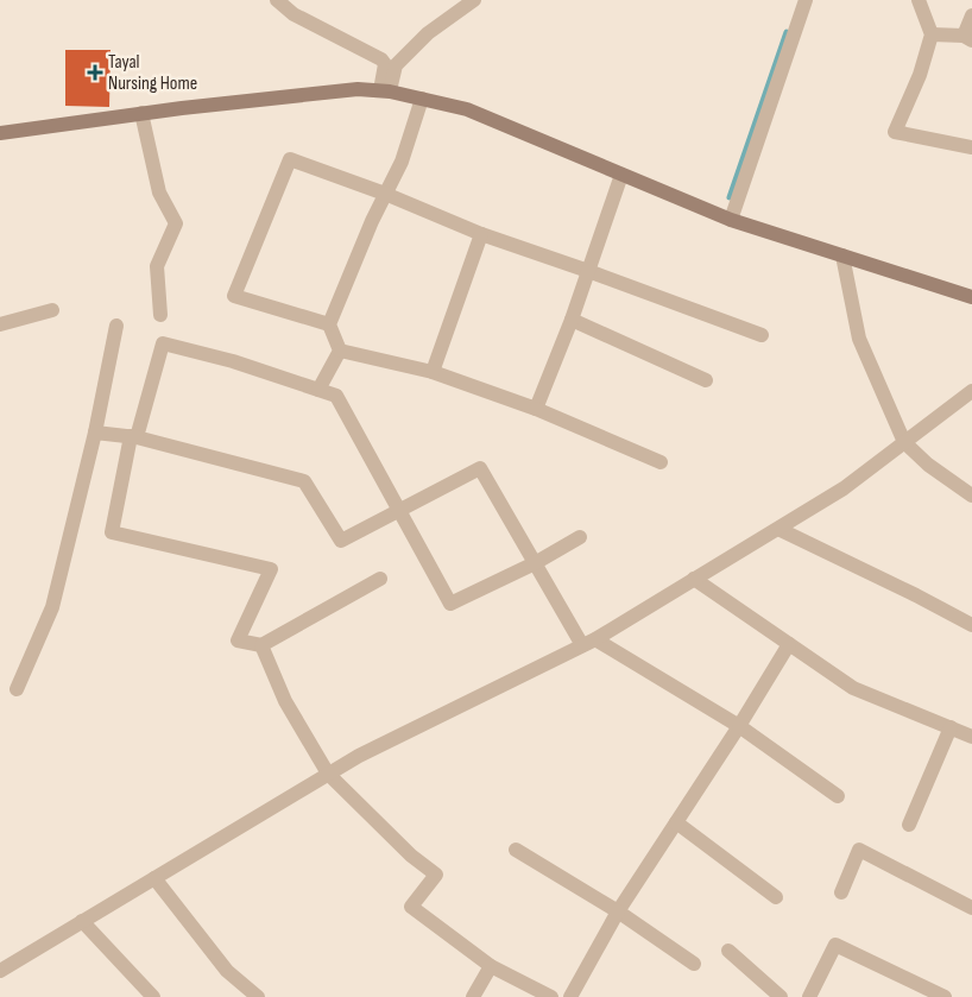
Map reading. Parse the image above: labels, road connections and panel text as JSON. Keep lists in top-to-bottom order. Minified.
{"places":{"health":["Tayal Nursing Home"]}}
